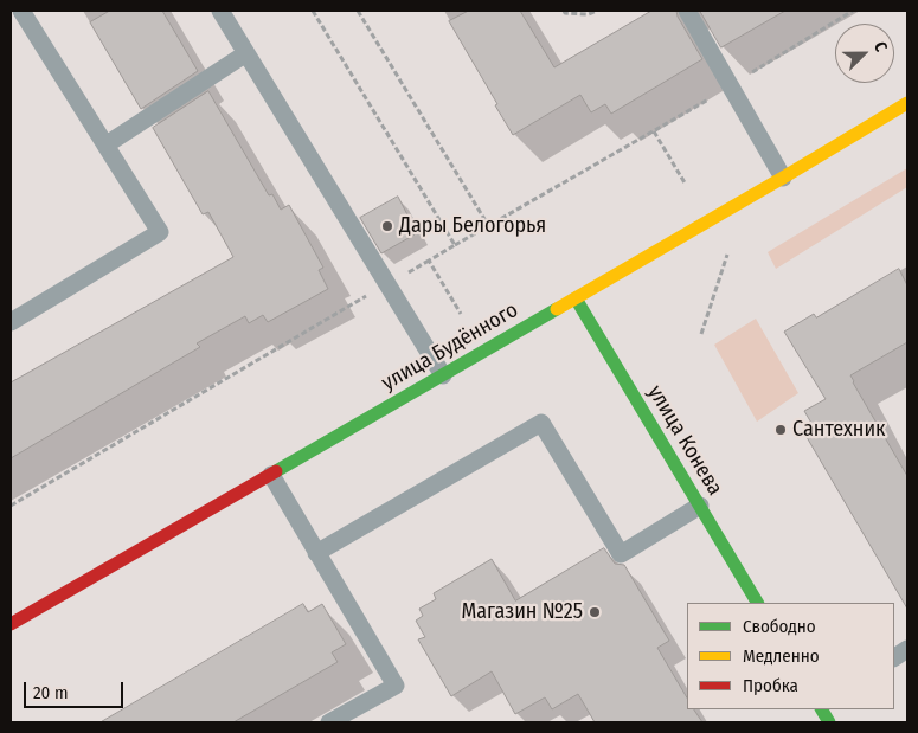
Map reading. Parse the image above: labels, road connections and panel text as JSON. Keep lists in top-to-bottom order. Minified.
{"streets":{"street":["улица Будённого","улица Конева"]},"crossings":[["улица Будённого","улица Конева"]],"places":["Дары Белогорья","Сантехник","Магазин №25"],"legend":["Свободно","Медленно","Пробка"],"scale_bar":"20 m","north":"top right"}
